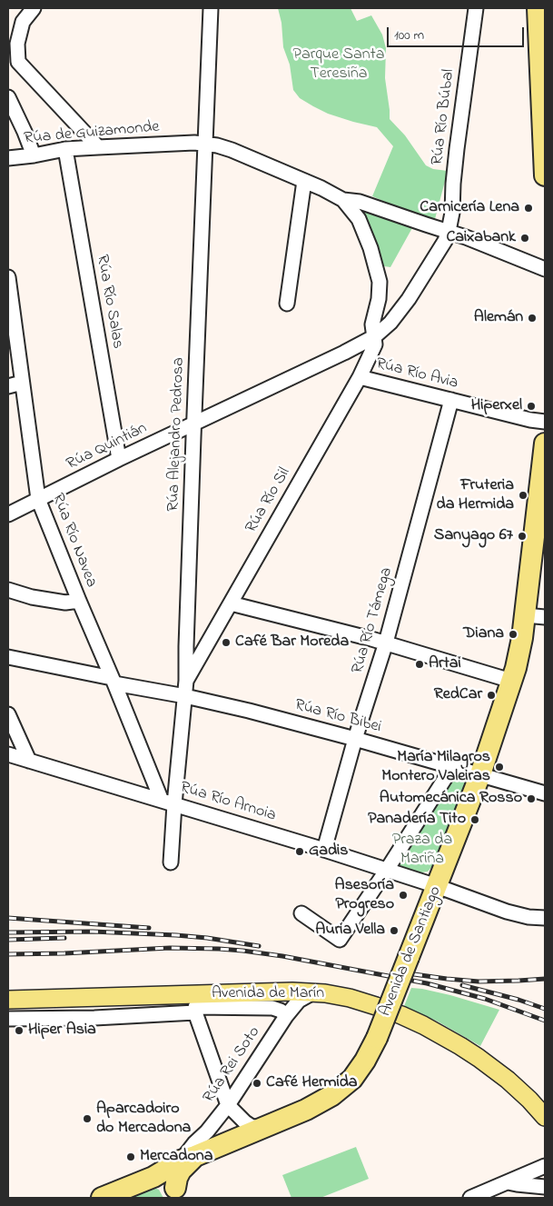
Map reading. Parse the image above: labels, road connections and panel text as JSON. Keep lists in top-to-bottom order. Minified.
{"streets":{"highway":["Avenida de Santiago"],"main road":["Avenida de Marín"],"street":["Rúa Río Búbal","Rúa de Guizamonde","Rúa Río Salas","Rúa Río Avia","Rúa Alejandro Pedrosa","Rúa Quintián","Rúa Río Sil","Rúa Río Navea","Rúa Río Támega","Rúa Río Bibei","Rúa Río Arnoia","Rúa Rei Soto"]},"crossings":[["Rúa de Guizamonde","Rúa Río Salas"],["Rúa de Guizamonde","Rúa Alejandro Pedrosa"],["Rúa de Guizamonde","Rúa Río Sil"],["Rúa Río Salas","Rúa Quintián"],["Rúa Río Avia","Rúa Río Sil"],["Rúa Río Avia","Rúa Río Támega"],["Rúa Alejandro Pedrosa","Rúa Quintián"],["Rúa Alejandro Pedrosa","Rúa Río Sil"],["Rúa Alejandro Pedrosa","Rúa Río Navea"],["Rúa Alejandro Pedrosa","Rúa Río Bibei"],["Rúa Alejandro Pedrosa","Rúa Río Arnoia"],["Rúa Quintián","Rúa Río Sil"],["Rúa Quintián","Rúa Río Navea"],["Rúa Río Navea","Rúa Río Bibei"],["Rúa Río Navea","Rúa Río Arnoia"],["Rúa Río Támega","Rúa Río Bibei"],["Rúa Río Támega","Rúa Río Arnoia"],["Rúa Río Bibei","Avenida de Santiago"],["Rúa Río Arnoia","Avenida de Santiago"],["Avenida de Santiago","Rúa Rei Soto"],["Avenida de Marín","Rúa Rei Soto"]],"parks":["Parque Santa Teresiña","Praza da Mariña"],"places":["Carnicería Lena","Caixabank","Alemán","Hiperxel","Fruteria da Hermida","Sanyago 67","Diana","Café Bar Moreda","Artai","RedCar","María Milagros Montero Valeiras","Automecánica Rosso","Panadería Tito","Gadis","Asesoría Progreso","Auria Vella","Hiper Asia","Café Hermida","Aparcadoiro do Mercadona","Mercadona"],"scale_bar":"100 m"}
